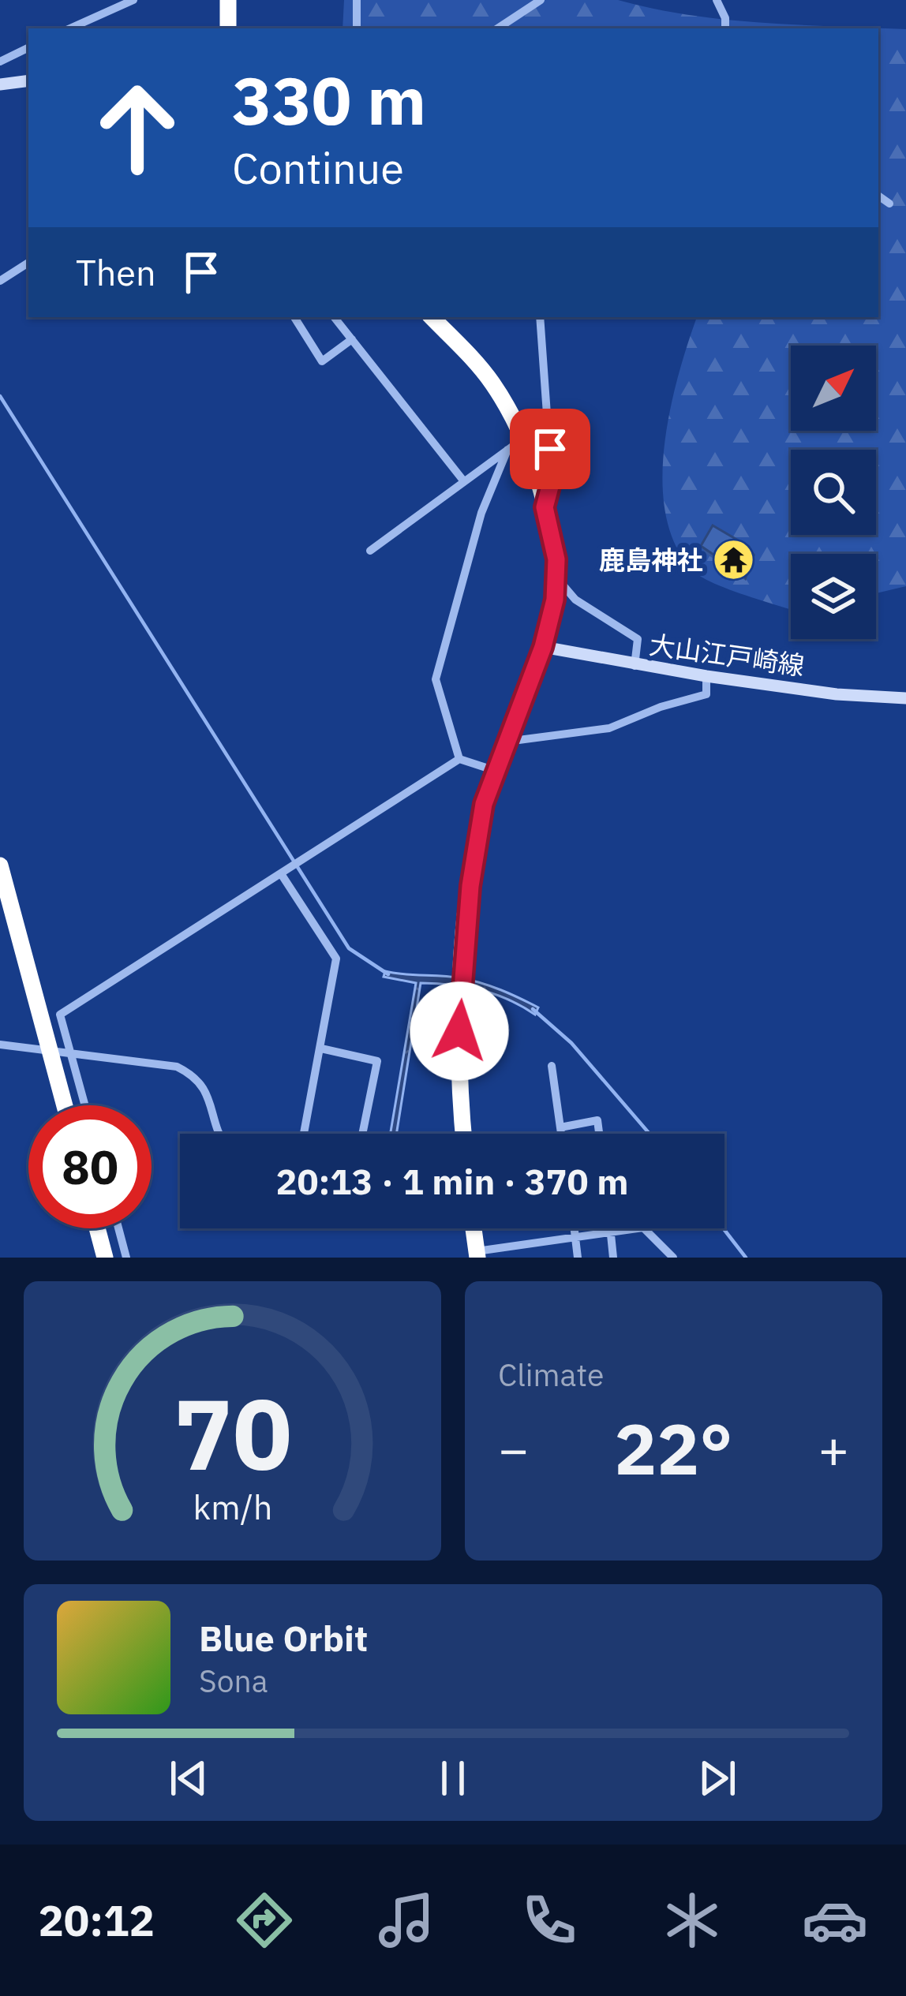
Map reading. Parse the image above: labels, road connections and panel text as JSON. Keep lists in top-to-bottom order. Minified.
{"streets":{"main road":["大山江戸崎線"]},"places":{"temple":["鹿島神社"]},"north":"top right","page":{"turn":["330 m","Continue"],"then":"Then","limit":"80","trip":"20:13 · 1 min · 370 m","tile":"Climate","heat":["−","22°","+"],"song":["Blue Orbit","Sona"],"tabs":"20:12","gauge":["70","km/h"]}}
